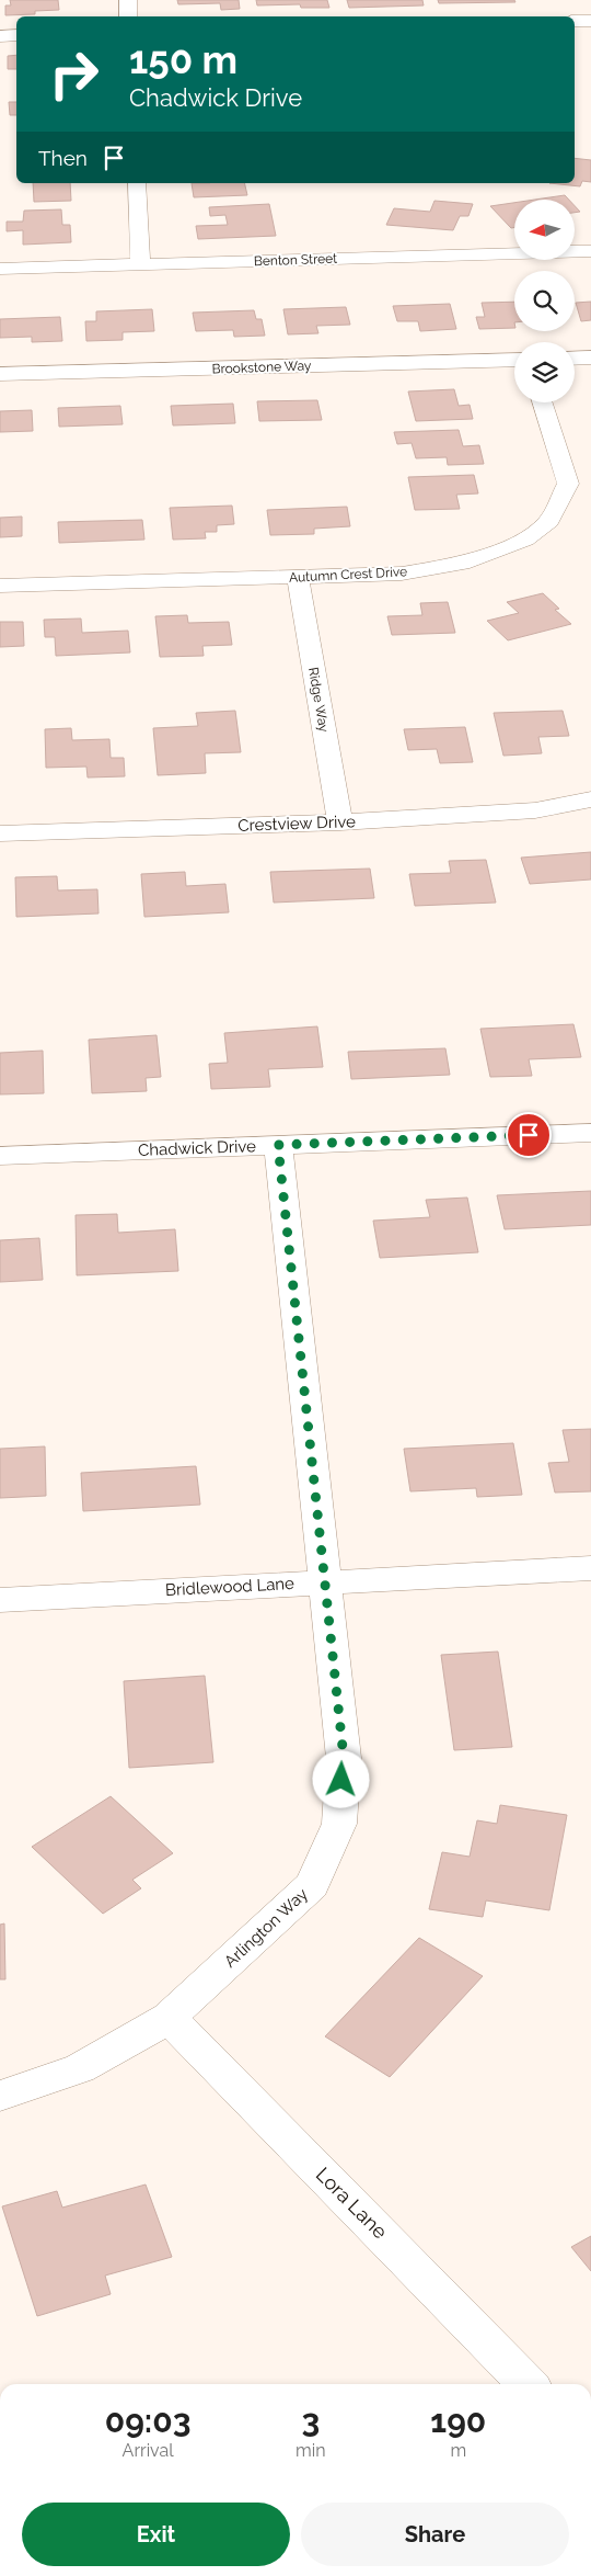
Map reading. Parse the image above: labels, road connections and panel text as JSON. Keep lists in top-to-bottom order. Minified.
{"streets":{"street":["Benton Street","Brookstone Way","Autumn Crest Drive","Ridge Way","Crestview Drive","Chadwick Drive","Bridlewood Lane","Arlington Way","Lora Lane"]},"crossings":[["Autumn Crest Drive","Ridge Way"],["Ridge Way","Crestview Drive"],["Chadwick Drive","Arlington Way"],["Bridlewood Lane","Arlington Way"],["Arlington Way","Lora Lane"]],"north":"left","page":{"turn":["150 m","Chadwick Drive"],"then":"Then","eta":["09:03","Arrival","3","min","190","m"],"buttons":["Exit","Share"]}}
